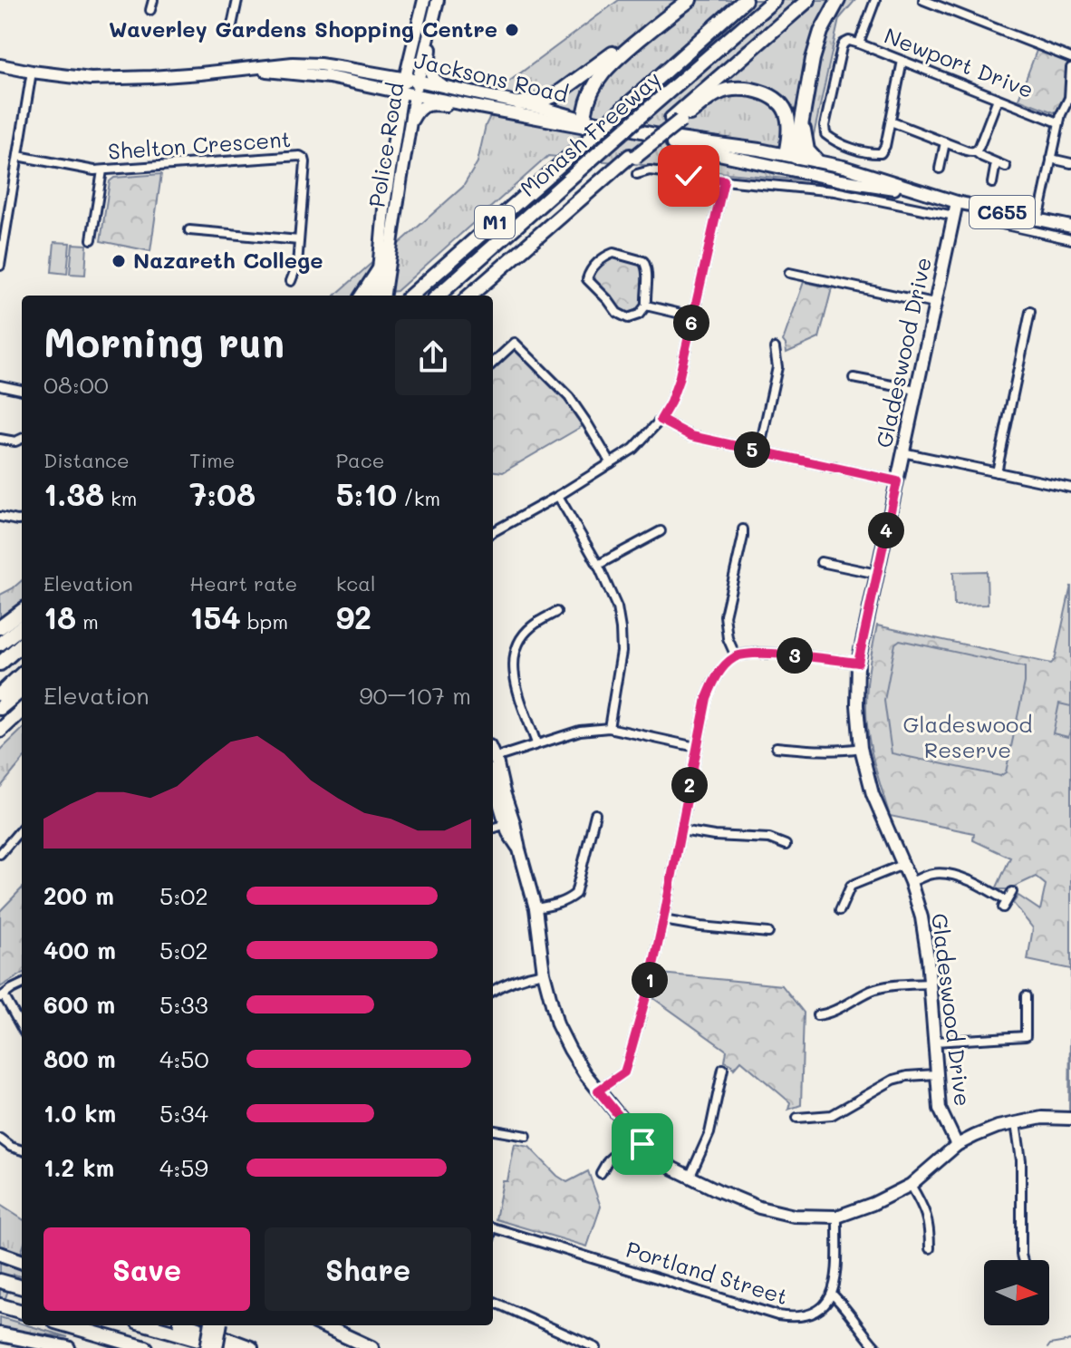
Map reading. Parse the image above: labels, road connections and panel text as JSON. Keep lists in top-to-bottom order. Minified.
{"streets":{"highway":["Monash Freeway","M1"],"main road":["Jacksons Road","Police Road","C655","Gladeswood Drive"],"street":["Newport Drive","Shelton Crescent","Portland Street"]},"crossings":[["Jacksons Road","Police Road"],["Jacksons Road","Gladeswood Drive"]],"parks":["Gladeswood Reserve"],"places":["Waverley Gardens Shopping Centre","Nazareth College"],"north":"right","page":{"heading":["Morning run","08:00"],"pins":["6","5","4","3","2","1"],"stats":[["Distance","1.38 km"],["Time","7:08"],["Pace","5:10 /km"],["Elevation","18 m"],["Heart rate","154 bpm"],["kcal","92"]],"chart":["Elevation","90–107 m"],"list":[{"name":"200 m","note":"5:02"},{"name":"400 m","note":"5:02"},{"name":"600 m","note":"5:33"},{"name":"800 m","note":"4:50"},{"name":"1.0 km","note":"5:34"},{"name":"1.2 km","note":"4:59"}],"buttons":["Save","Share"]}}
